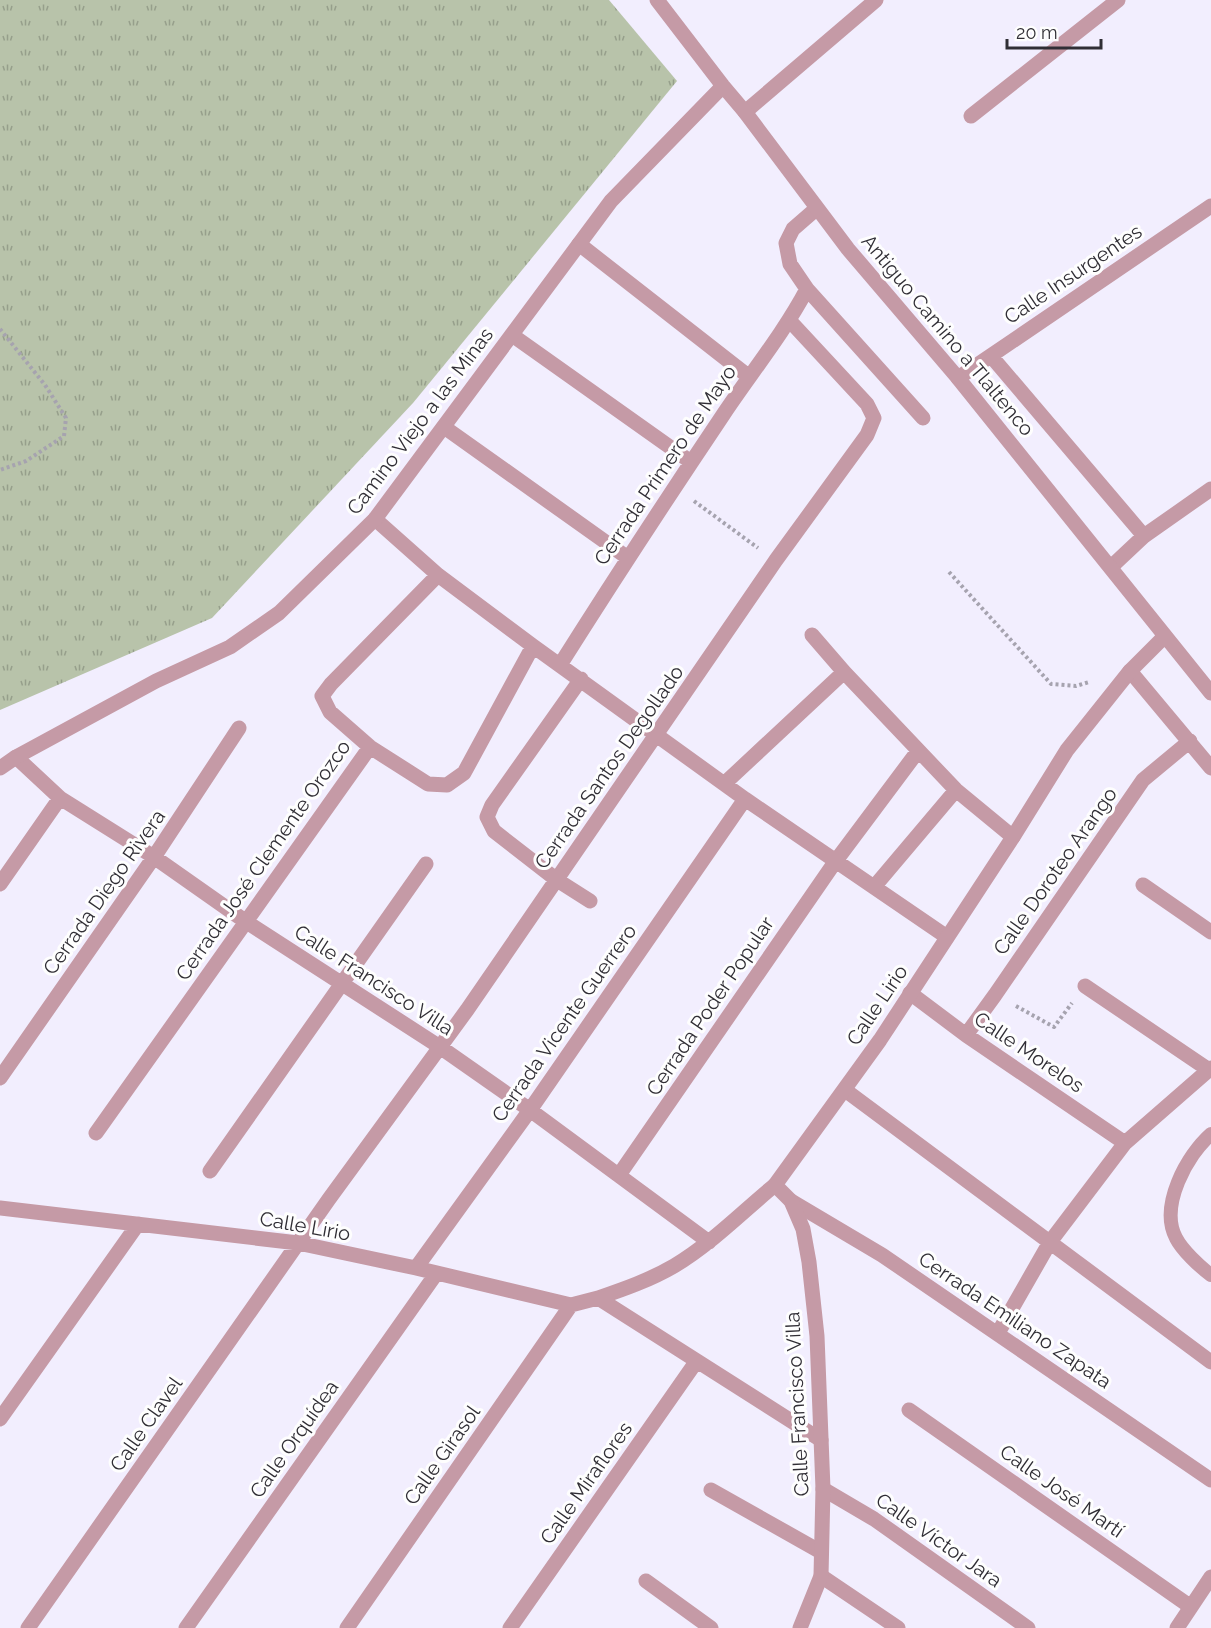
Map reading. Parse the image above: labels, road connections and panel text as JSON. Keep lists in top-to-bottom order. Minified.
{"streets":{"street":["Calle Insurgentes","Antiguo Camino a Tlaltenco","Camino Viejo a las Minas","Cerrada Primero de Mayo","Cerrada Santos Degollado","Cerrada José Clemente Orozco","Calle Doroteo Arango","Cerrada Diego Rivera","Calle Francisco Villa","Calle Lirio","Cerrada Poder Popular","Cerrada Vicente Guerrero","Calle Morelos","Cerrada Emiliano Zapata","Calle Clavel","Calle Orquídea","Calle Girasol","Calle Miraflores","Calle José Martí","Calle Víctor Jara"]},"crossings":[["Calle Insurgentes","Antiguo Camino a Tlaltenco"],["Antiguo Camino a Tlaltenco","Camino Viejo a las Minas"],["Antiguo Camino a Tlaltenco","Calle Lirio"],["Camino Viejo a las Minas","Calle Francisco Villa"],["Cerrada Primero de Mayo","Cerrada Santos Degollado"],["Cerrada Santos Degollado","Calle Francisco Villa"],["Cerrada Santos Degollado","Calle Lirio"],["Cerrada Santos Degollado","Calle Clavel"],["Cerrada José Clemente Orozco","Calle Francisco Villa"],["Calle Doroteo Arango","Calle Morelos"],["Cerrada Diego Rivera","Calle Francisco Villa"],["Calle Francisco Villa","Calle Lirio"],["Calle Francisco Villa","Cerrada Poder Popular"],["Calle Francisco Villa","Cerrada Vicente Guerrero"],["Calle Francisco Villa","Cerrada Emiliano Zapata"],["Calle Francisco Villa","Calle Víctor Jara"],["Calle Lirio","Cerrada Vicente Guerrero"],["Calle Lirio","Calle Morelos"],["Calle Lirio","Calle Clavel"],["Calle Lirio","Calle Orquídea"],["Calle Lirio","Calle Girasol"]],"scale_bar":"20 m"}
